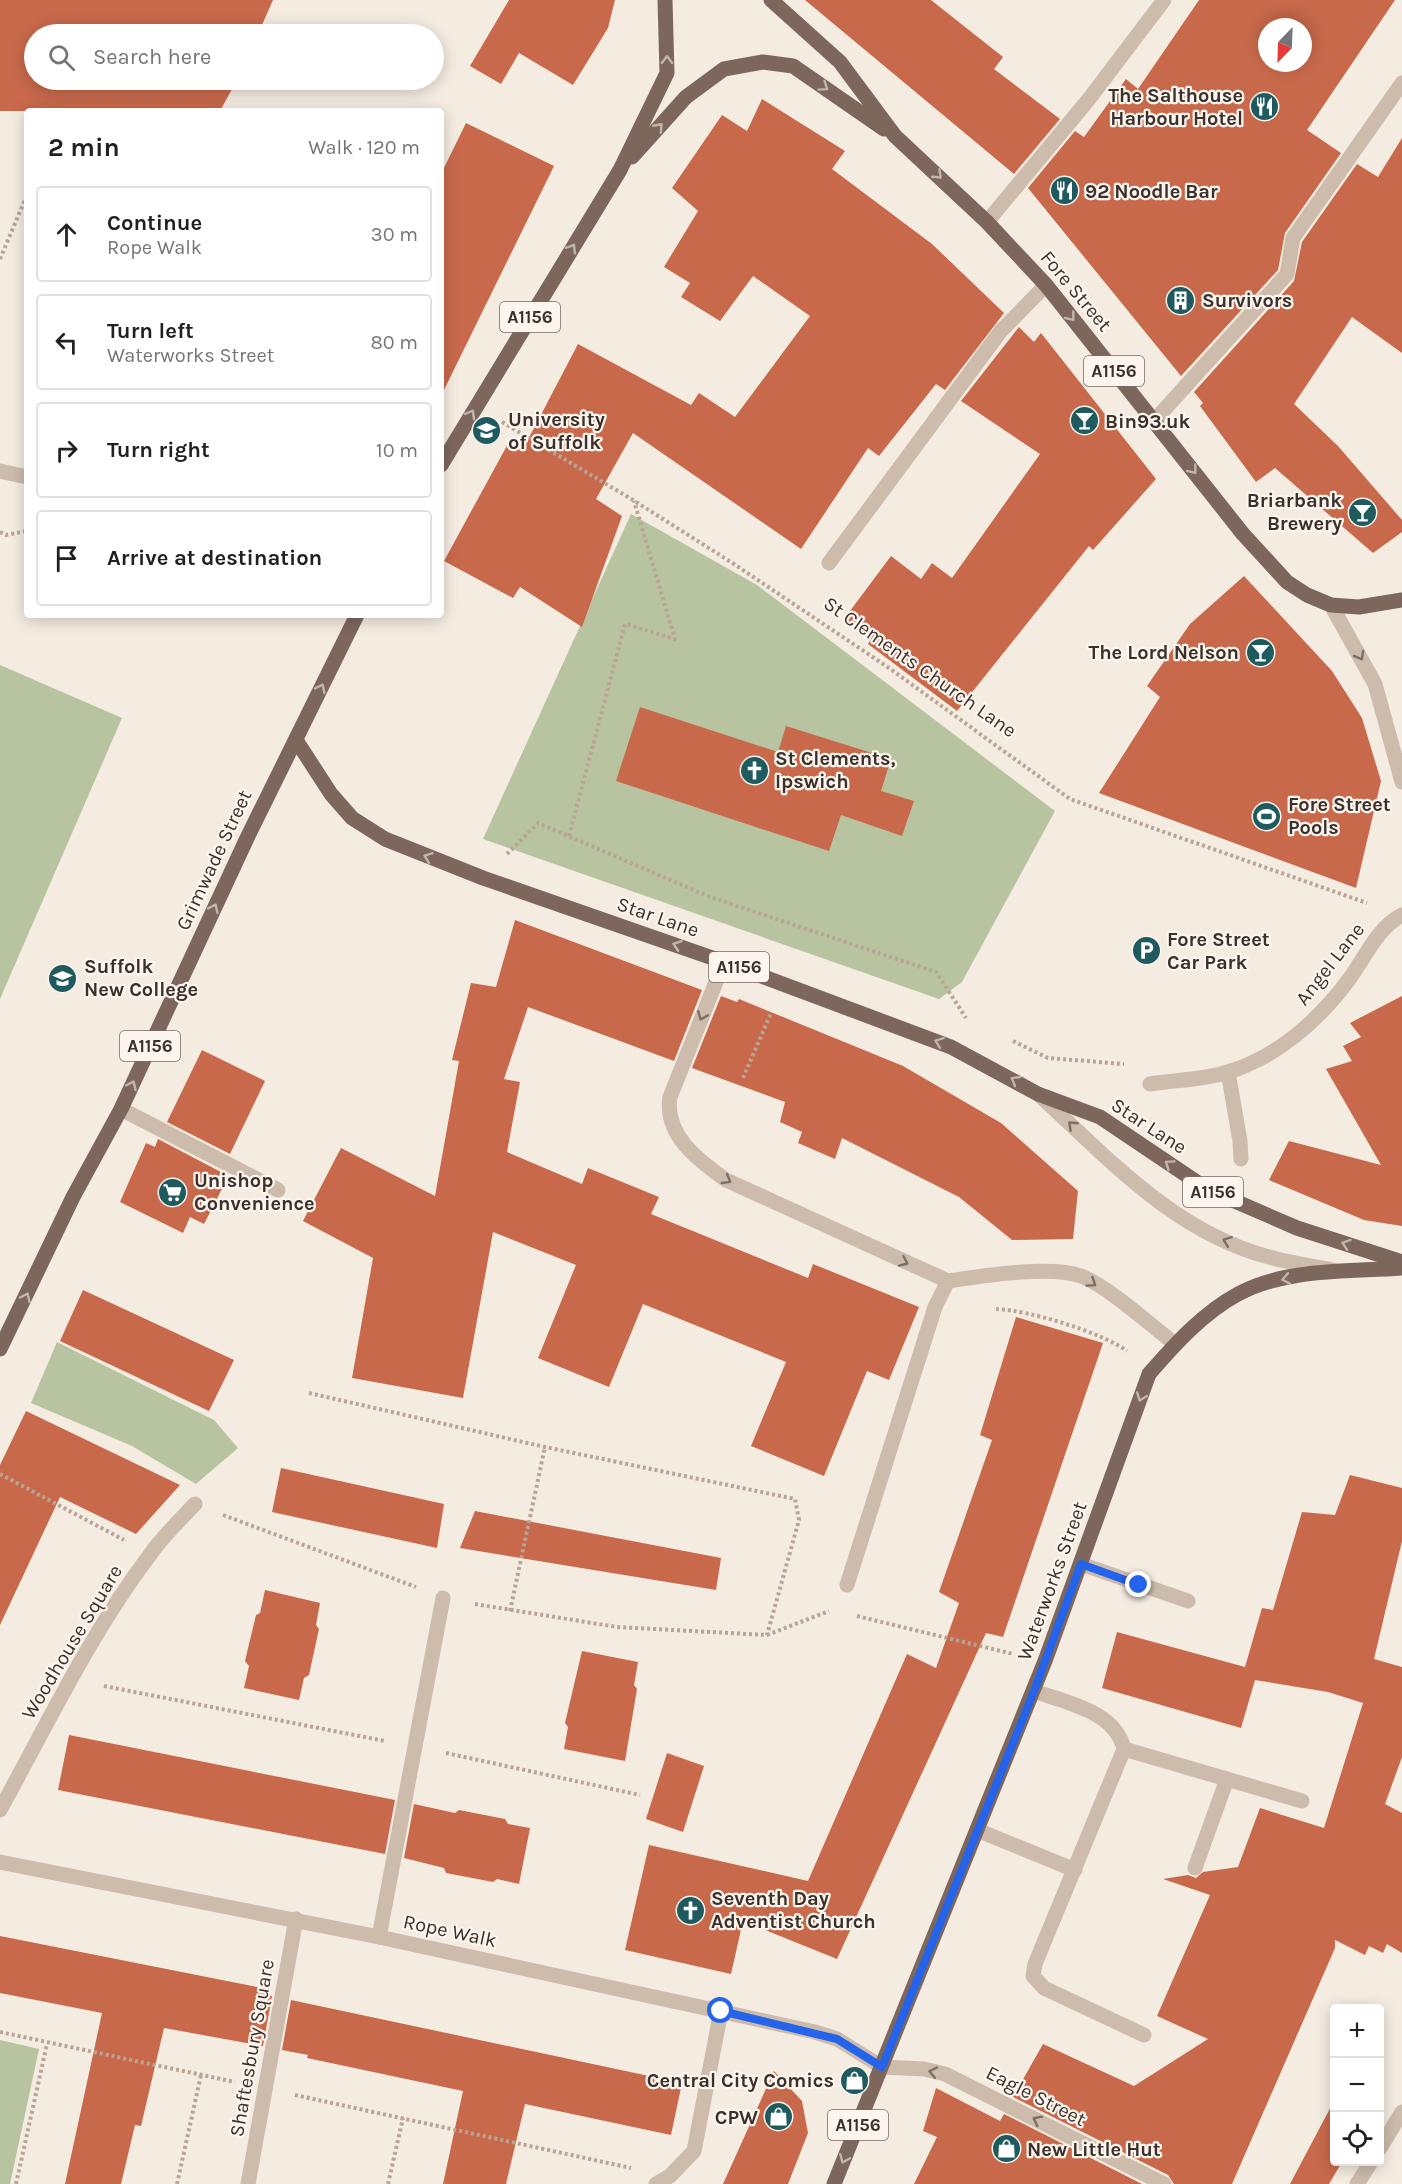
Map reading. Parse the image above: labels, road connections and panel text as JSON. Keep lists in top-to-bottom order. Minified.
{"streets":{"main road":["Fore Street","A1156","Grimwade Street","Star Lane","Waterworks Street"],"street":["St Clements Church Lane","Angel Lane","Woodhouse Square","Rope Walk","Shaftesbury Square","Eagle Street"]},"crossings":[["Fore Street","A1156"],["Fore Street","St Clements Church Lane"],["A1156","St Clements Church Lane"],["A1156","Waterworks Street"],["A1156","Rope Walk"],["A1156","Eagle Street"],["Grimwade Street","Star Lane"],["Star Lane","Waterworks Street"],["Waterworks Street","Rope Walk"],["Waterworks Street","Eagle Street"],["Rope Walk","Shaftesbury Square"],["Rope Walk","Eagle Street"]],"one_way":["Fore Street","Grimwade Street","Star Lane","Waterworks Street","Eagle Street"],"places":{"restaurant":["The Salthouse Harbour Hotel","92 Noodle Bar"],"building":["Survivors"],"bar":["Bin93.uk","Briarbank Brewery","The Lord Nelson"],"school or university":["University of Suffolk","Suffolk New College"],"church":["St Clements, Ipswich","Seventh Day Adventist Church"],"sports":["Fore Street Pools"],"parking":["Fore Street Car Park"],"supermarket":["Unishop Convenience"],"shop":["Central City Comics","CPW","New Little Hut"]},"north":"bottom left","page":{"search":"Search here","heading":["2 min","Walk · 120 m"],"list":[["Continue","Rope Walk","30 m"],["Turn left","Waterworks Street","80 m"],["Turn right","10 m"],"Arrive at destination"],"map_buttons":["+","−"]}}
